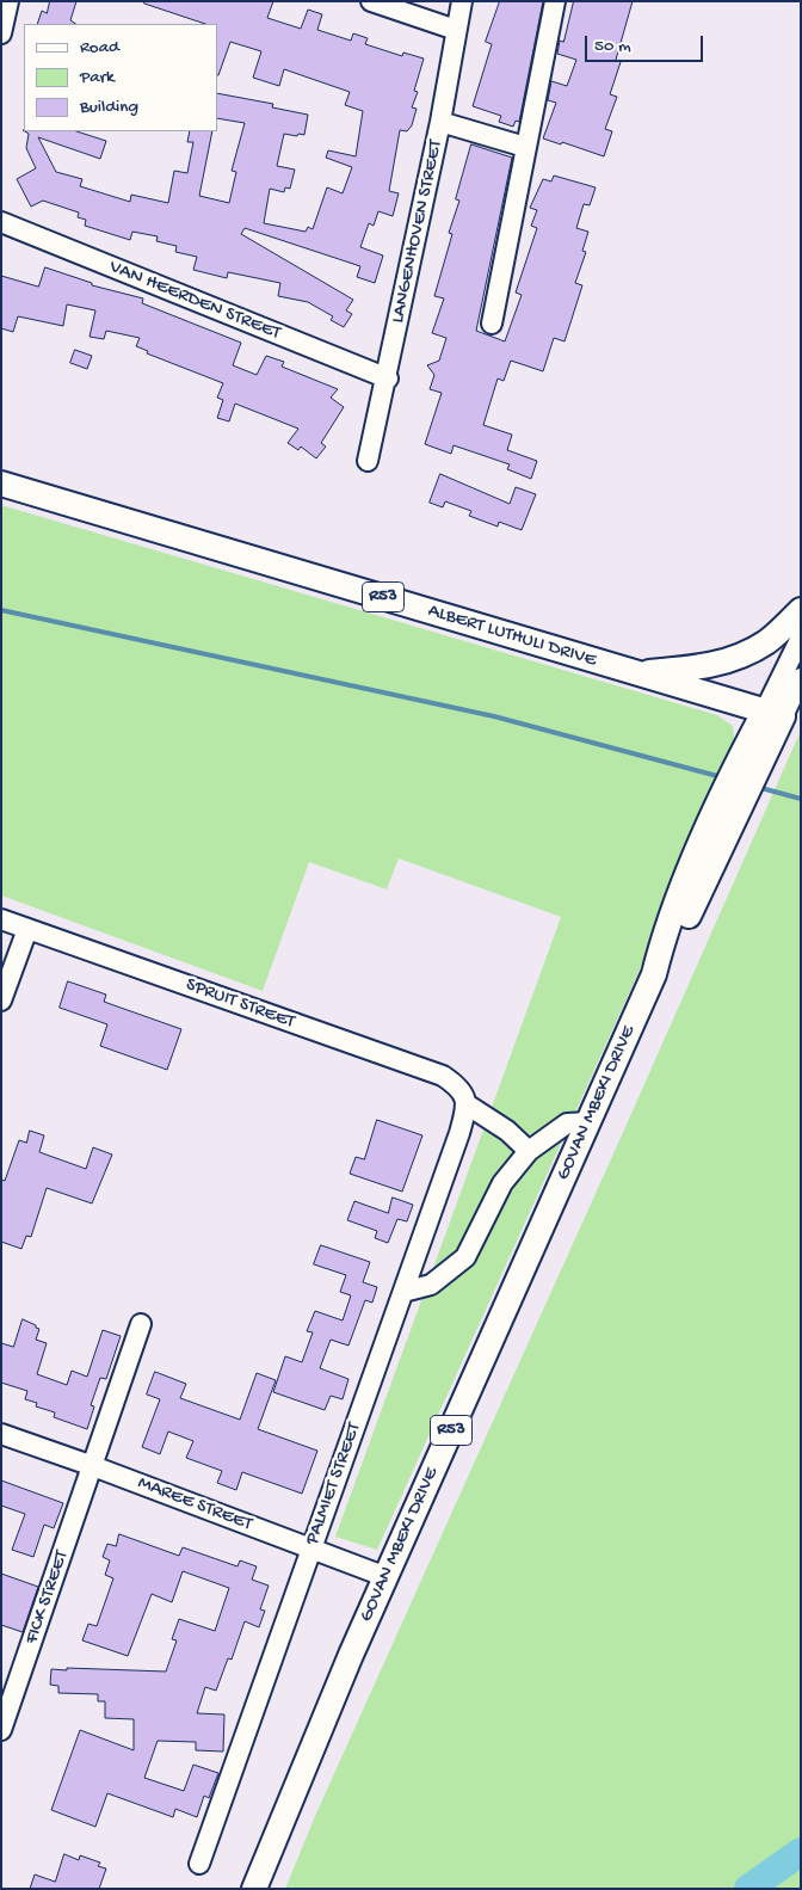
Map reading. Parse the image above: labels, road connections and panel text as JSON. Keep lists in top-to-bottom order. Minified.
{"streets":{"main road":["R53","ALBERT LUTHULI DRIVE","GOVAN MBEKI DRIVE"],"street":["LANGENHOVEN STREET","VAN HEERDEN STREET","SPRUIT STREET","PALMIET STREET","MAREE STREET","FICK STREET"]},"crossings":[["LANGENHOVEN STREET","VAN HEERDEN STREET"],["ALBERT LUTHULI DRIVE","GOVAN MBEKI DRIVE"],["SPRUIT STREET","PALMIET STREET"],["GOVAN MBEKI DRIVE","MAREE STREET"],["PALMIET STREET","MAREE STREET"],["MAREE STREET","FICK STREET"]],"legend":["Road","Park","Building"],"scale_bar":"50 m"}
